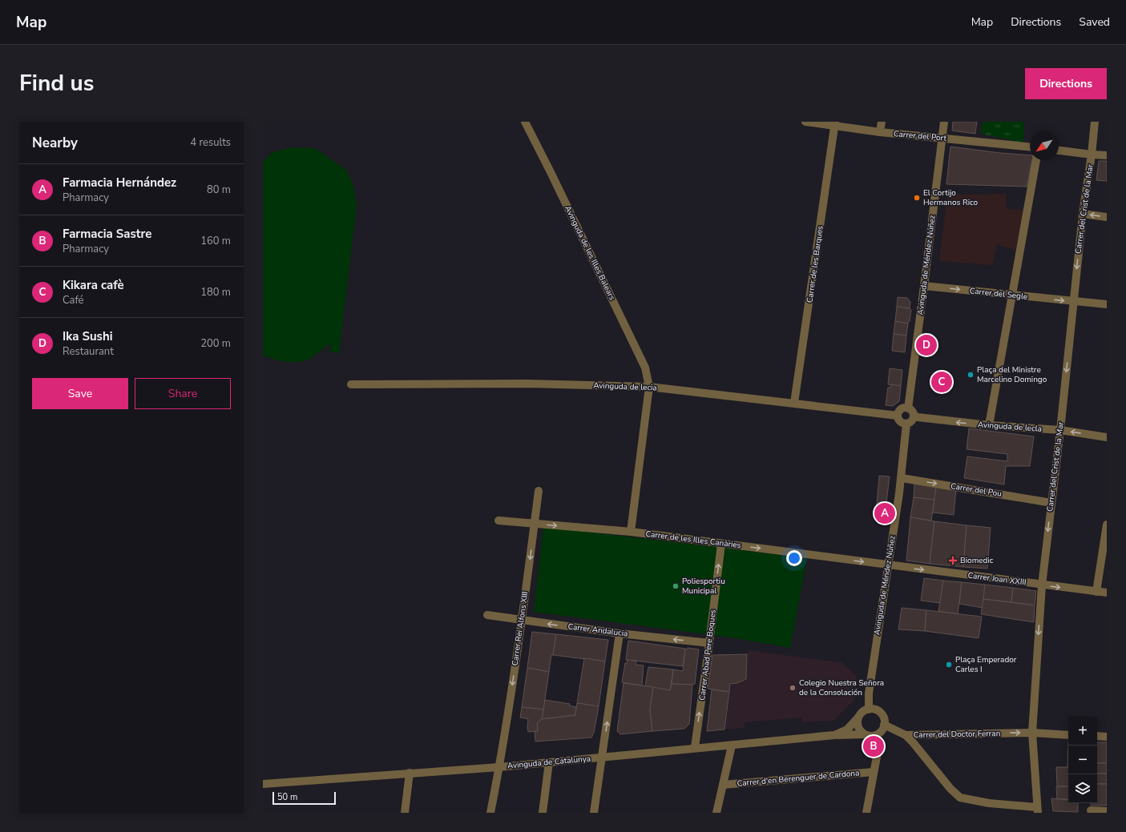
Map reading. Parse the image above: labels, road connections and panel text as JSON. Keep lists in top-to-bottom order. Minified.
{"streets":{"street":["Carrer del Port","Carrer del Crist de la Mar","Avinguda de les Illes Balears","Carrer de les Barques","Avinguda de Méndez Núñez","Carrer del Segle","Avinguda de lecia","Avinguda de lecla","Carrer del Pou","Carrer de les Illes Canàries","Carrer Joan XXIII","Carrer Rei Alfons XIII","Carrer Andalucia","Carrer Abad Pere Boques","Carrer del Doctor Ferran","Avinguda de Catalunya","Carrer d'en Berenguer de Cardona"]},"crossings":[["Carrer del Port","Carrer de les Barques"],["Carrer del Port","Avinguda de Méndez Núñez"],["Carrer del Crist de la Mar","Carrer del Segle"],["Carrer del Crist de la Mar","Avinguda de lecla"],["Carrer del Crist de la Mar","Carrer del Pou"],["Carrer del Crist de la Mar","Carrer Joan XXIII"],["Carrer del Crist de la Mar","Carrer del Doctor Ferran"],["Avinguda de les Illes Balears","Avinguda de lecia"],["Avinguda de les Illes Balears","Carrer de les Illes Canàries"],["Carrer de les Barques","Avinguda de lecia"],["Avinguda de Méndez Núñez","Carrer del Segle"],["Avinguda de Méndez Núñez","Avinguda de lecia"],["Avinguda de Méndez Núñez","Avinguda de lecla"],["Avinguda de Méndez Núñez","Carrer del Pou"],["Avinguda de Méndez Núñez","Carrer de les Illes Canàries"],["Avinguda de Méndez Núñez","Carrer Joan XXIII"],["Avinguda de Méndez Núñez","Carrer del Doctor Ferran"],["Avinguda de Méndez Núñez","Avinguda de Catalunya"],["Avinguda de lecia","Avinguda de lecla"],["Carrer de les Illes Canàries","Carrer Joan XXIII"],["Carrer de les Illes Canàries","Carrer Rei Alfons XIII"],["Carrer de les Illes Canàries","Carrer Abad Pere Boques"],["Carrer Rei Alfons XIII","Carrer Andalucia"],["Carrer Rei Alfons XIII","Avinguda de Catalunya"],["Carrer Andalucia","Carrer Abad Pere Boques"],["Carrer Abad Pere Boques","Avinguda de Catalunya"],["Carrer del Doctor Ferran","Avinguda de Catalunya"]],"one_way":["Carrer del Segle","Avinguda de lecla","Carrer del Pou","Carrer de les Illes Canàries","Carrer Joan XXIII","Carrer Rei Alfons XIII","Carrer Andalucia","Carrer Abad Pere Boques","Carrer del Doctor Ferran"],"places":{"other":["El Cortijo Hermanos Rico","Plaça del Ministre Marcelino Domingo","Poliesportiu Municipal","Plaça Emperador Carles I","Colegio Nuestra Señora de la Consolación"],"health":["Biomedic"]},"scale_bar":"50 m","north":"bottom left","page":{"header":"Map","nav":["Map","Directions","Saved"],"title":"Find us","buttons":["Directions",["Save","Share"]],"heading":["Nearby","4 results"],"list":[{"mark":"A","name":"Farmacia Hernández","note":"Pharmacy","value":"80 m"},{"mark":"B","name":"Farmacia Sastre","note":"Pharmacy","value":"160 m"},{"mark":"C","name":"Kikara cafè","note":"Café","value":"180 m"},{"mark":"D","name":"Ika Sushi","note":"Restaurant","value":"200 m"}],"pins":["D","C","A","B"],"map_buttons":["+","−"],"scale":"50 m"}}
